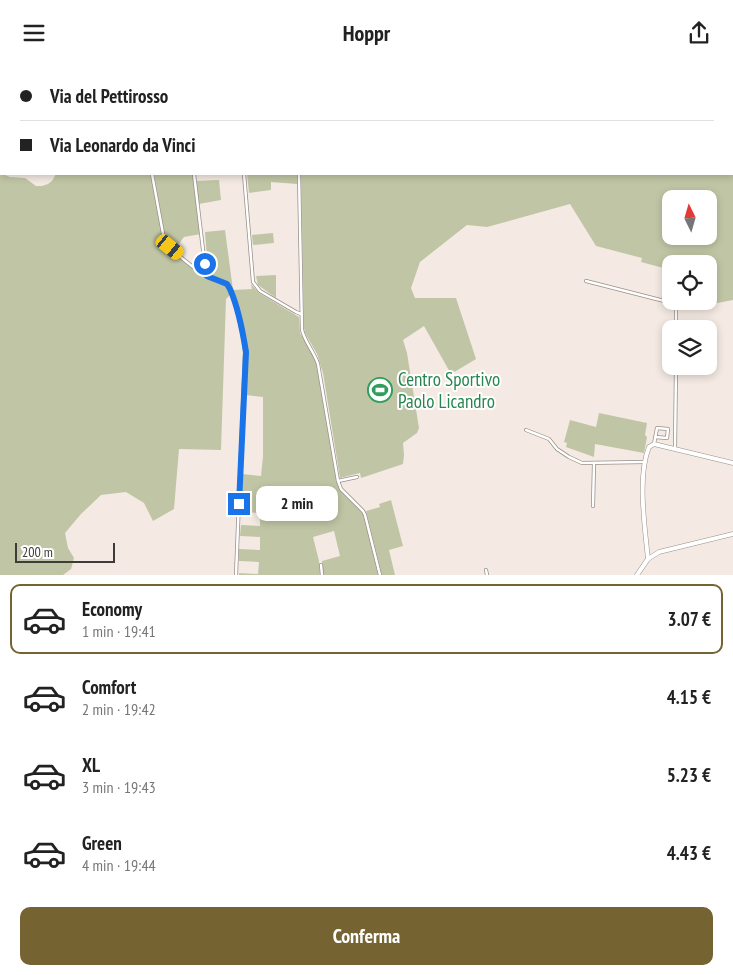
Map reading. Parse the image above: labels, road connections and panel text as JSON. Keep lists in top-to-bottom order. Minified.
{"places":{"sports":["Centro Sportivo Paolo Licandro"]},"scale_bar":"200 m","north":"top","page":{"header":"Hoppr","banner":["Via del Pettirosso","Via Leonardo da Vinci"],"bubble":"2 min","scale":"200 m","list":[{"name":"Economy","note":"1 min · 19:41","value":"3.07 €"},{"name":"Comfort","note":"2 min · 19:42","value":"4.15 €"},{"name":"XL","note":"3 min · 19:43","value":"5.23 €"},{"name":"Green","note":"4 min · 19:44","value":"4.43 €"}],"buttons":"Conferma"}}
